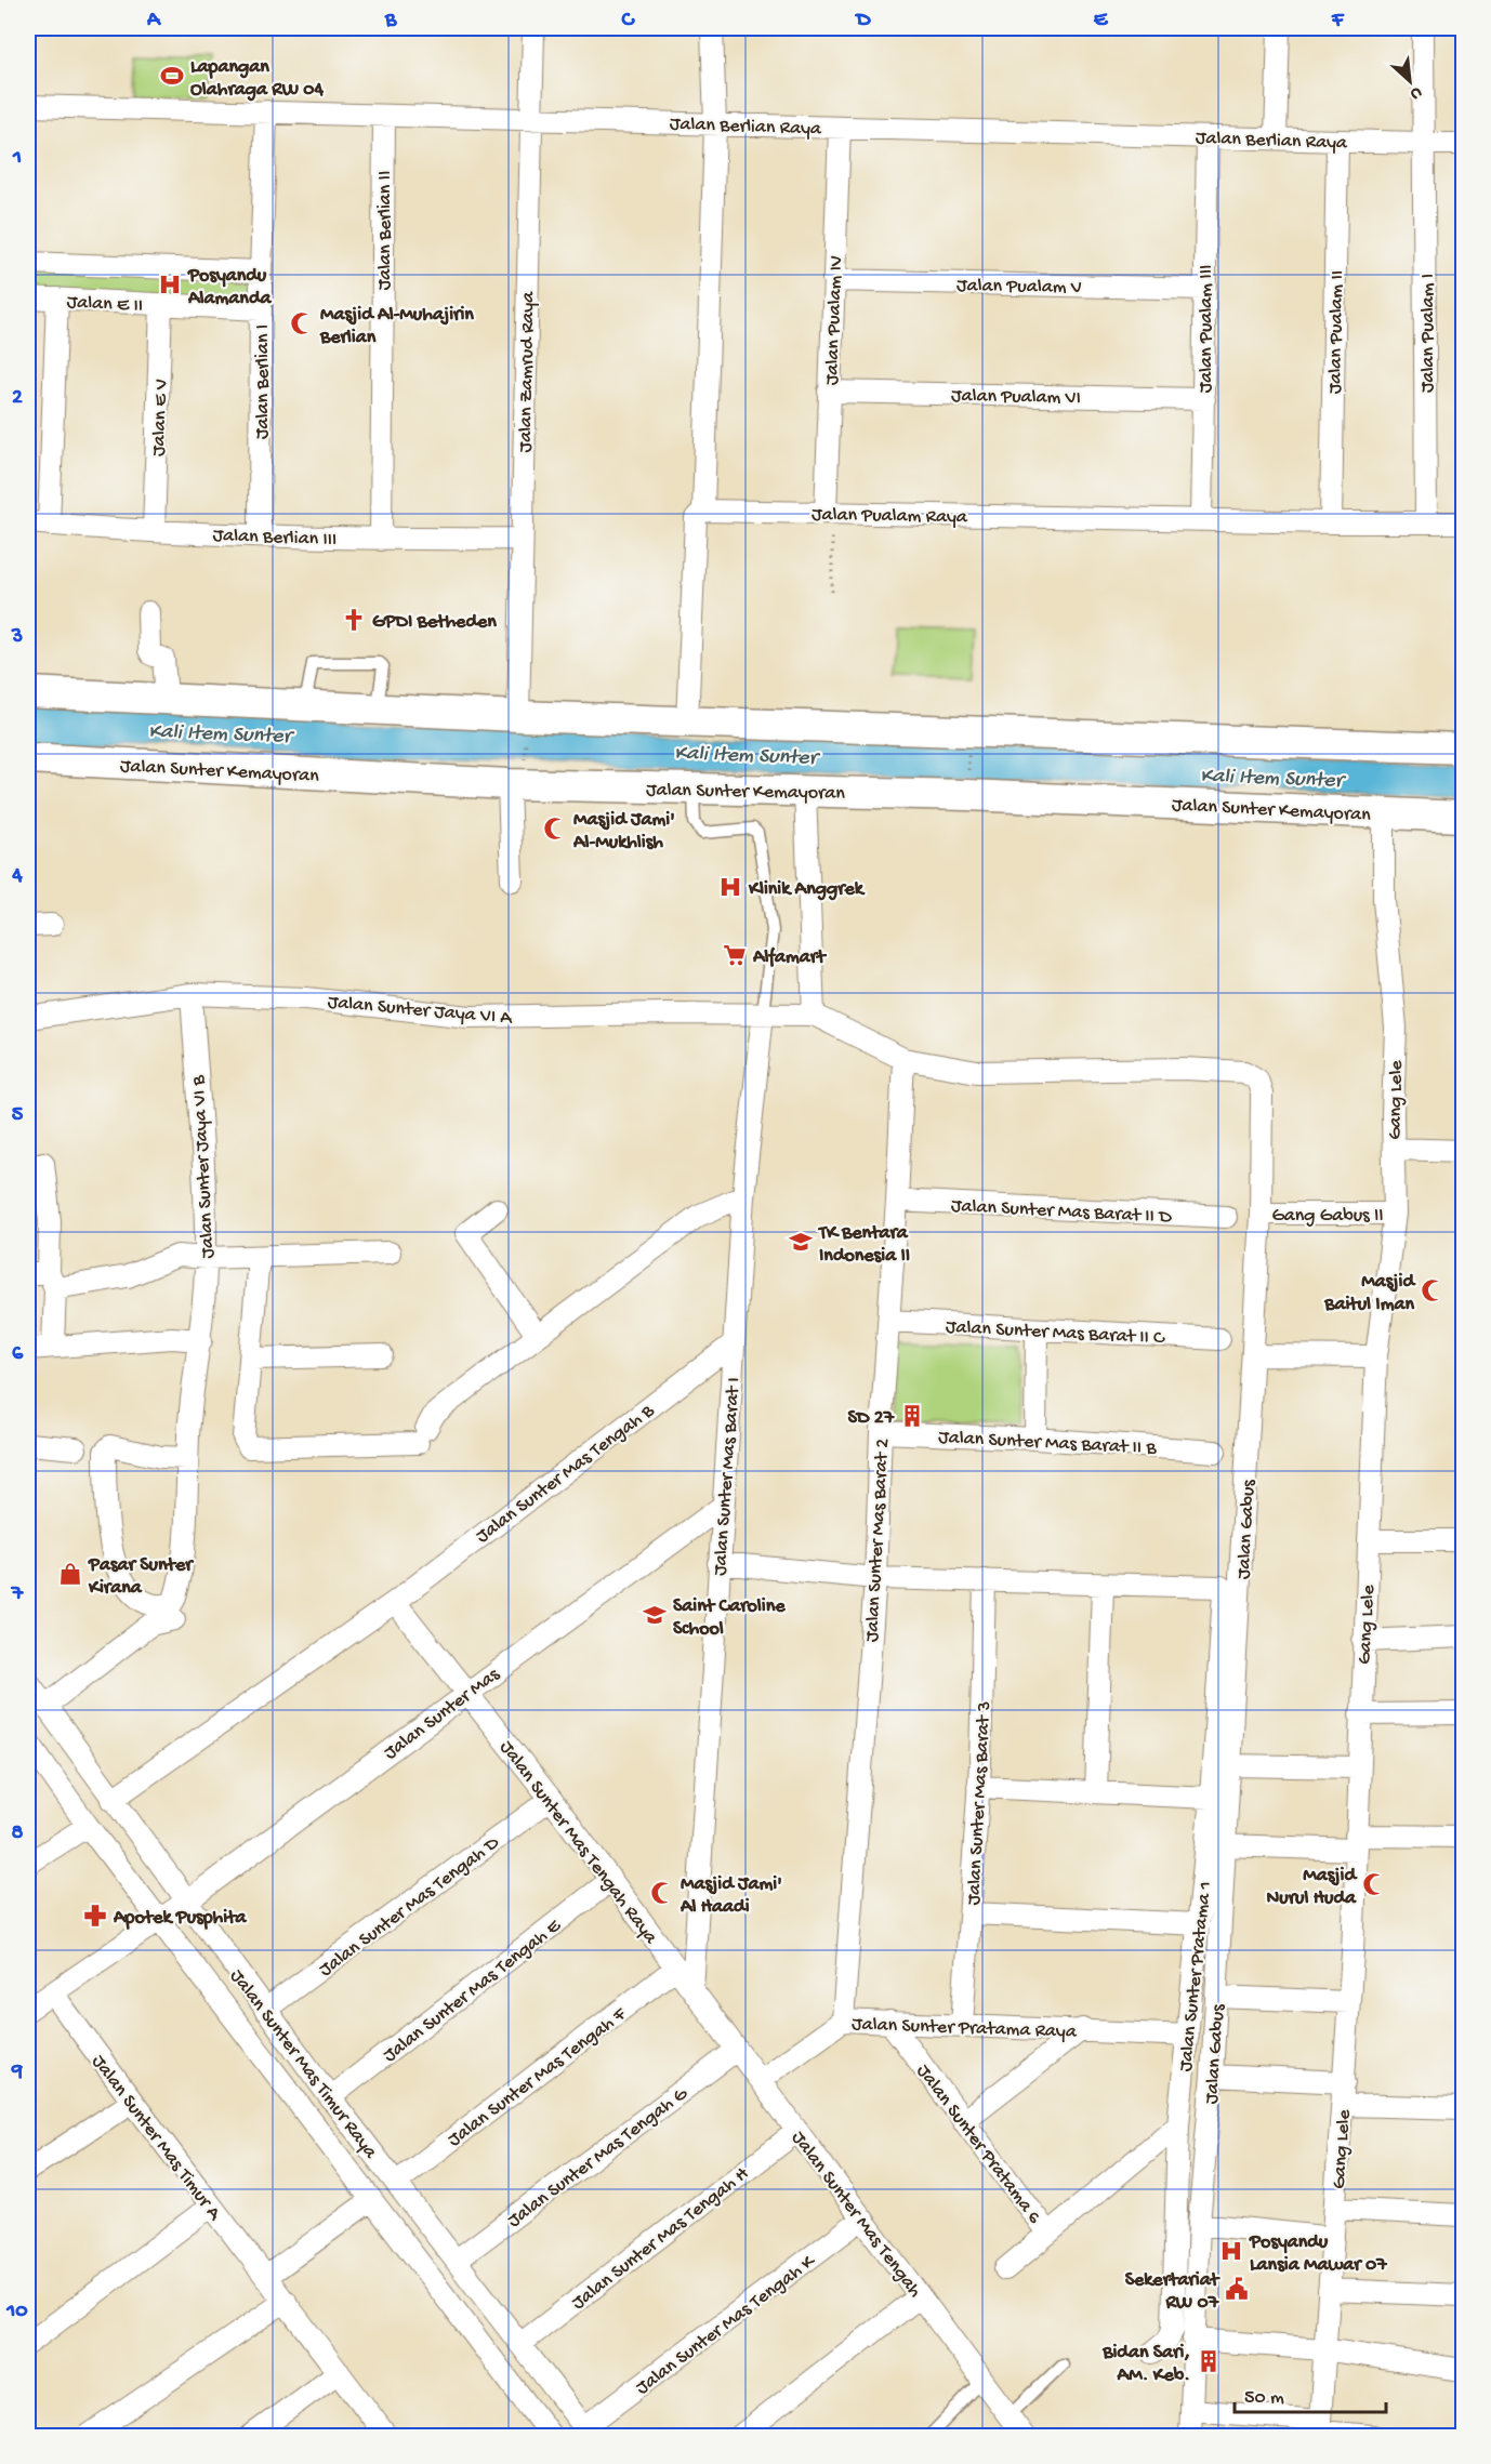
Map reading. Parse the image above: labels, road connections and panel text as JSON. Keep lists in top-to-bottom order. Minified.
{"streets":{"main road":["Jalan Sunter Kemayoran"],"street":["Jalan Berlian Raya","Jalan Berlian II","Jalan Pualam V","Jalan E II","Jalan Pualam IV","Jalan Pualam III","Jalan Pualam II","Jalan Pualam I","Jalan Zamrud Raya","Jalan Berlian I","Jalan Pualam VI","Jalan E V","Jalan Pualam Raya","Jalan Berlian III","Jalan Sunter Jaya VI A","Gang Lele","Jalan Sunter Jaya VI B","Jalan Sunter Mas Barat II D","Gang Gabus II","Jalan Sunter Mas Barat II C","Jalan Sunter Mas Barat II B","Jalan Sunter Mas Tengah B","Jalan Sunter Mas Barat I","Jalan Gabus","Jalan Sunter Mas Barat 2","Jalan Sunter Mas","Jalan Sunter Mas Barat 3","Jalan Sunter Mas Tengah Raya","Jalan Sunter Mas Tengah D","Jalan Sunter Pratama 1","Jalan Sunter Mas Tengah E","Jalan Sunter Pratama Raya","Jalan Sunter Mas Timur Raya","Jalan Sunter Mas Tengah F","Jalan Sunter Mas Timur A","Jalan Sunter Pratama 6","Jalan Sunter Mas Tengah G","Jalan Sunter Mas Tengah","Jalan Sunter Mas Tengah H","Jalan Sunter Mas Tengah K"]},"crossings":[["Jalan Berlian Raya","Jalan Berlian II"],["Jalan Berlian Raya","Jalan Pualam IV"],["Jalan Berlian Raya","Jalan Pualam III"],["Jalan Berlian Raya","Jalan Pualam II"],["Jalan Berlian Raya","Jalan Pualam I"],["Jalan Berlian Raya","Jalan Zamrud Raya"],["Jalan Berlian Raya","Jalan Berlian I"],["Jalan Berlian II","Jalan Berlian III"],["Jalan Pualam V","Jalan Pualam IV"],["Jalan Pualam V","Jalan Pualam III"],["Jalan E II","Jalan Berlian I"],["Jalan E II","Jalan E V"],["Jalan Pualam IV","Jalan Pualam VI"],["Jalan Pualam IV","Jalan Pualam Raya"],["Jalan Pualam III","Jalan Pualam VI"],["Jalan Pualam III","Jalan Pualam Raya"],["Jalan Pualam II","Jalan Pualam Raya"],["Jalan Pualam I","Jalan Pualam Raya"],["Jalan Zamrud Raya","Jalan Berlian III"],["Jalan Berlian I","Jalan Berlian III"],["Jalan E V","Jalan Berlian III"],["Jalan Sunter Kemayoran","Gang Lele"],["Jalan Sunter Jaya VI A","Jalan Sunter Jaya VI B"],["Jalan Sunter Jaya VI A","Jalan Sunter Mas Barat I"],["Jalan Sunter Jaya VI A","Jalan Gabus"],["Gang Lele","Gang Gabus II"],["Jalan Sunter Mas Barat II D","Jalan Sunter Mas Barat 2"],["Gang Gabus II","Jalan Gabus"],["Jalan Sunter Mas Barat II C","Jalan Sunter Mas Barat 2"],["Jalan Sunter Mas Barat II B","Jalan Sunter Mas Barat 2"],["Jalan Sunter Mas Tengah B","Jalan Sunter Mas Barat I"],["Jalan Sunter Mas Tengah B","Jalan Sunter Mas Timur Raya"],["Jalan Sunter Mas Barat I","Jalan Sunter Mas"],["Jalan Sunter Mas Barat I","Jalan Sunter Mas Tengah Raya"],["Jalan Sunter Mas Barat I","Jalan Sunter Mas Tengah"],["Jalan Gabus","Jalan Sunter Mas Barat 2"],["Jalan Sunter Mas Barat 2","Jalan Sunter Pratama Raya"],["Jalan Sunter Mas","Jalan Sunter Mas Tengah Raya"],["Jalan Sunter Mas","Jalan Sunter Mas Timur Raya"],["Jalan Sunter Mas","Jalan Sunter Mas Timur A"],["Jalan Sunter Mas Barat 3","Jalan Sunter Pratama Raya"],["Jalan Sunter Mas Tengah Raya","Jalan Sunter Mas Tengah D"],["Jalan Sunter Mas Tengah Raya","Jalan Sunter Mas Tengah E"],["Jalan Sunter Mas Tengah Raya","Jalan Sunter Mas Tengah F"],["Jalan Sunter Mas Tengah Raya","Jalan Sunter Mas Tengah"],["Jalan Sunter Mas Tengah D","Jalan Sunter Mas Timur Raya"],["Jalan Sunter Pratama 1","Jalan Sunter Pratama Raya"],["Jalan Sunter Mas Tengah E","Jalan Sunter Mas Timur Raya"],["Jalan Sunter Pratama Raya","Jalan Sunter Pratama 6"],["Jalan Sunter Pratama Raya","Jalan Sunter Mas Tengah"],["Jalan Sunter Mas Timur Raya","Jalan Sunter Mas Tengah F"],["Jalan Sunter Mas Timur Raya","Jalan Sunter Mas Tengah G"],["Jalan Sunter Mas Timur Raya","Jalan Sunter Mas Tengah H"],["Jalan Sunter Mas Timur Raya","Jalan Sunter Mas Tengah K"],["Jalan Sunter Mas Tengah G","Jalan Sunter Mas Tengah"],["Jalan Sunter Mas Tengah","Jalan Sunter Mas Tengah H"],["Jalan Sunter Mas Tengah","Jalan Sunter Mas Tengah K"]],"water":["Kali Item Sunter"],"places":{"sports":["Lapangan Olahraga RW 04"],"hospital":["Posyandu Alamanda","Klinik Anggrek","Posyandu Lansia Mawar 07"],"mosque":["Masjid Al-Muhajirin Berlian","Masjid Jami' Al-Mukhlish","Masjid Baitul Iman","Masjid Nurul Huda","Masjid Jami' Al Haadi"],"church":["GPDI Betheden"],"supermarket":["Alfamart"],"school or university":["TK Bentara Indonesia II","Saint Caroline School"],"building":["SD 27","Bidan Sari, AM. Keb."],"shop":["Pasar Sunter Kirana"],"pharmacy":["Apotek Pusphita"],"public building":["Sekertariat RW 07"]},"scale_bar":"50 m","north":"bottom right","grid":{"columns":["A","B","C","D","E","F"],"rows":["1","2","3","4","5","6","7","8","9","10"]}}
